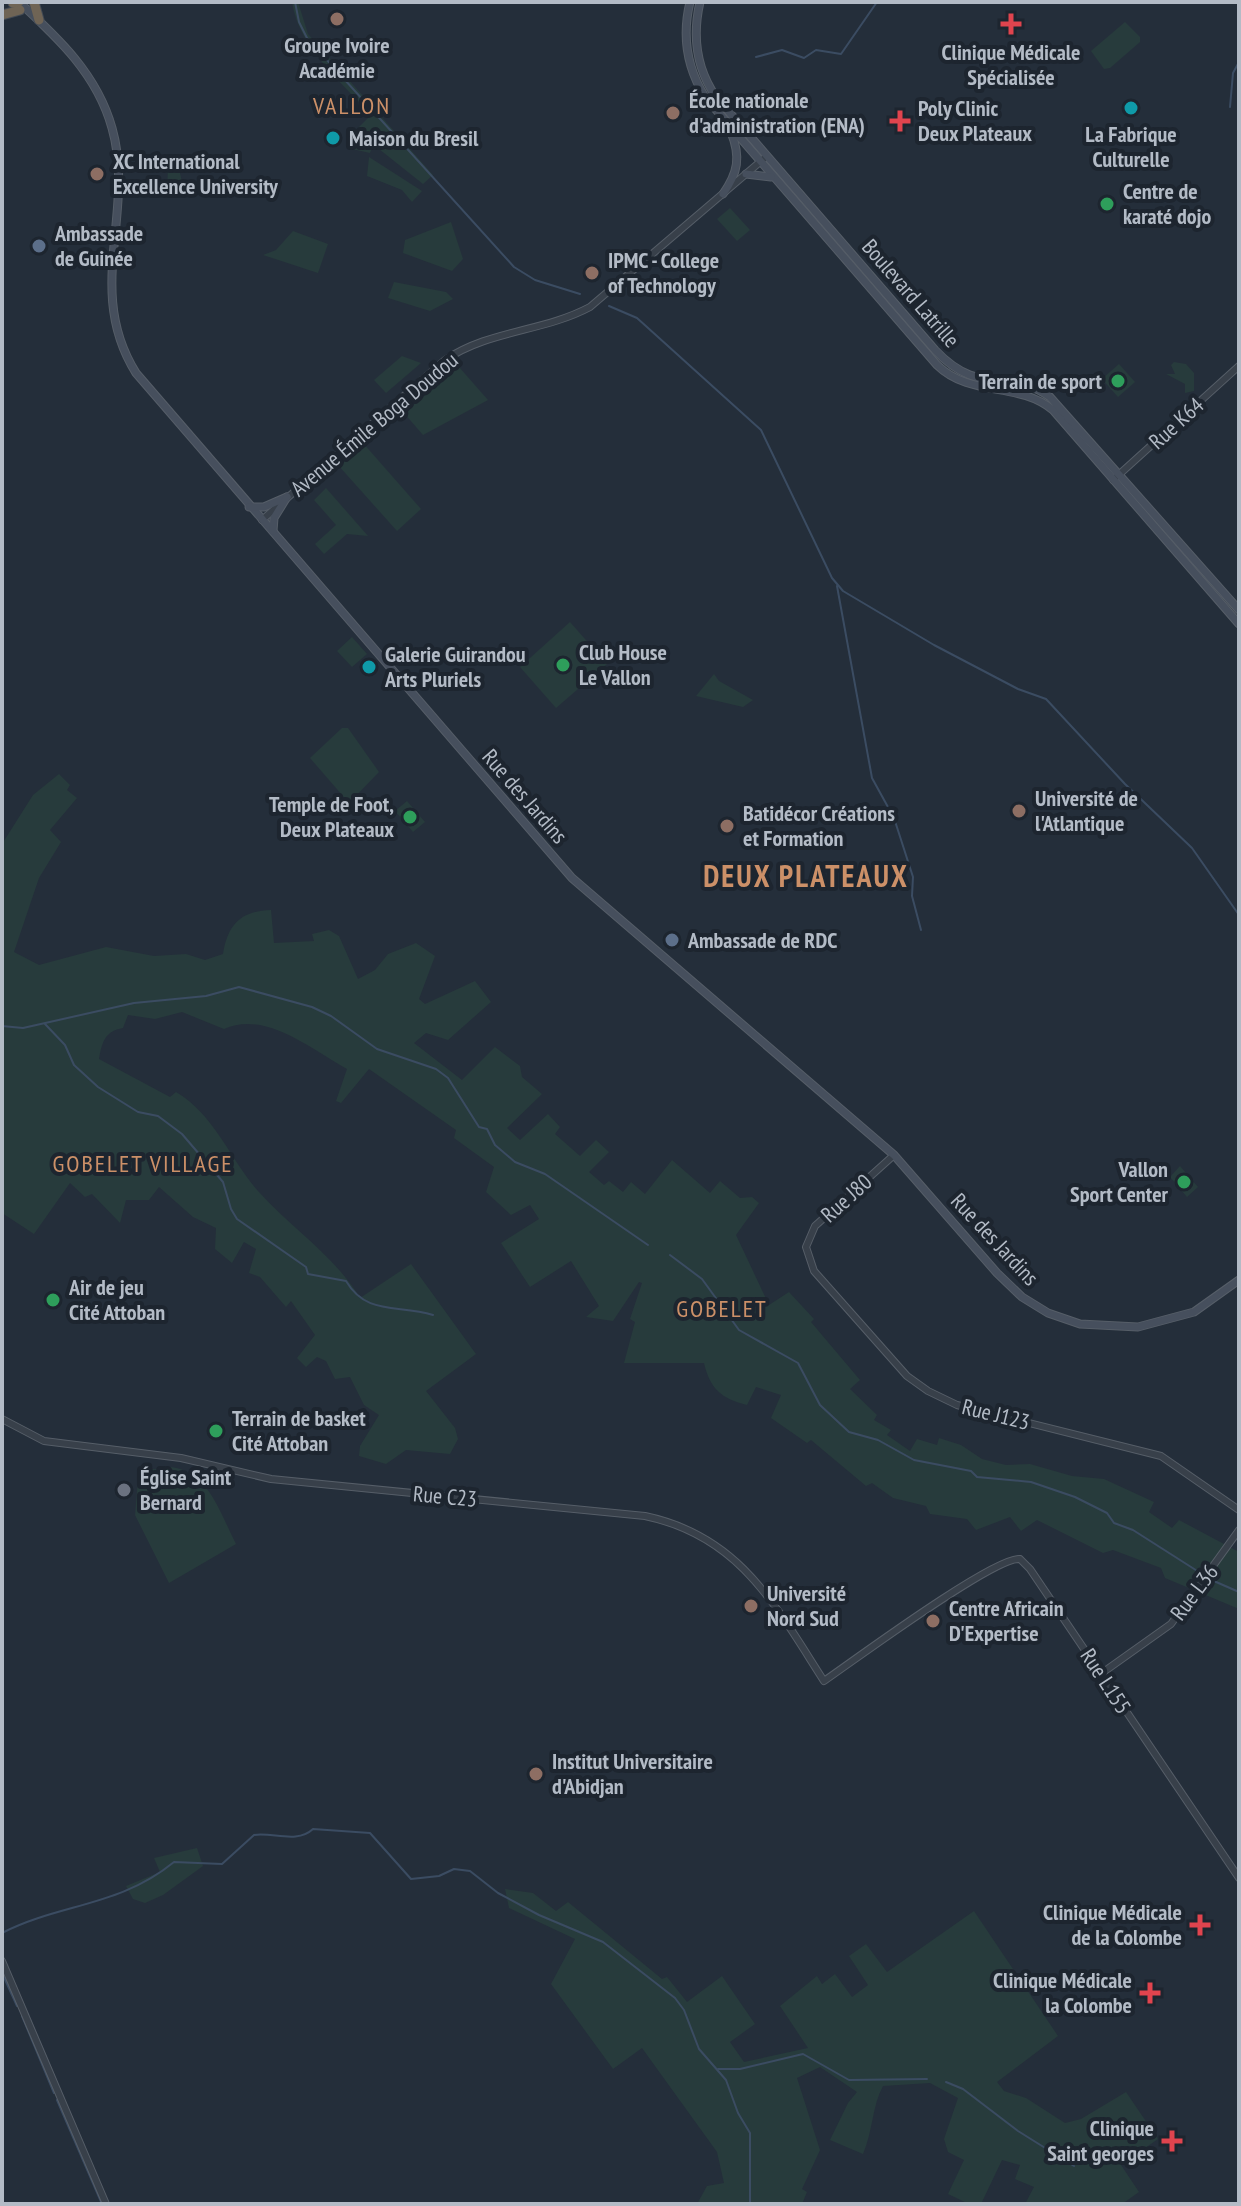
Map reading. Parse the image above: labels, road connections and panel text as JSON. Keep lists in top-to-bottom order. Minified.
{"streets":{"main road":["Boulevard Latrille","Rue des Jardins"],"street":["Rue K64","Avenue Émile Boga Doudou","Rue J80","Rue J123","Rue C23","Rue L36","Rue L155"]},"crossings":[["Boulevard Latrille","Rue K64"],["Boulevard Latrille","Avenue Émile Boga Doudou"],["Avenue Émile Boga Doudou","Rue des Jardins"],["Rue des Jardins","Rue J80"],["Rue J80","Rue J123"],["Rue C23","Rue L155"],["Rue L36","Rue L155"]],"districts":["VALLON","DEUX PLATEAUX","GOBELET VILLAGE","GOBELET"],"places":{"other":["Groupe Ivoire Académie","La Fabrique Culturelle","École nationale d'administration (ENA)","Maison du Bresil","XC International Excellence University","Centre de karaté dojo","Ambassade de Guinée","IPMC - College of Technology","Terrain de sport","Club House Le Vallon","Galerie Guirandou Arts Pluriels","Université de l'Atlantique","Temple de Foot, Deux Plateaux","Batidécor Créations et Formation","Ambassade de RDC","Vallon Sport Center","Air de jeu Cité Attoban","Terrain de basket Cité Attoban","Église Saint Bernard","Université Nord Sud","Centre Africain D'Expertise","Institut Universitaire d'Abidjan"],"health":["Clinique Médicale Spécialisée","Poly Clinic Deux Plateaux","Clinique Médicale de la Colombe","Clinique Médicale la Colombe","Clinique Saint georges"]}}
